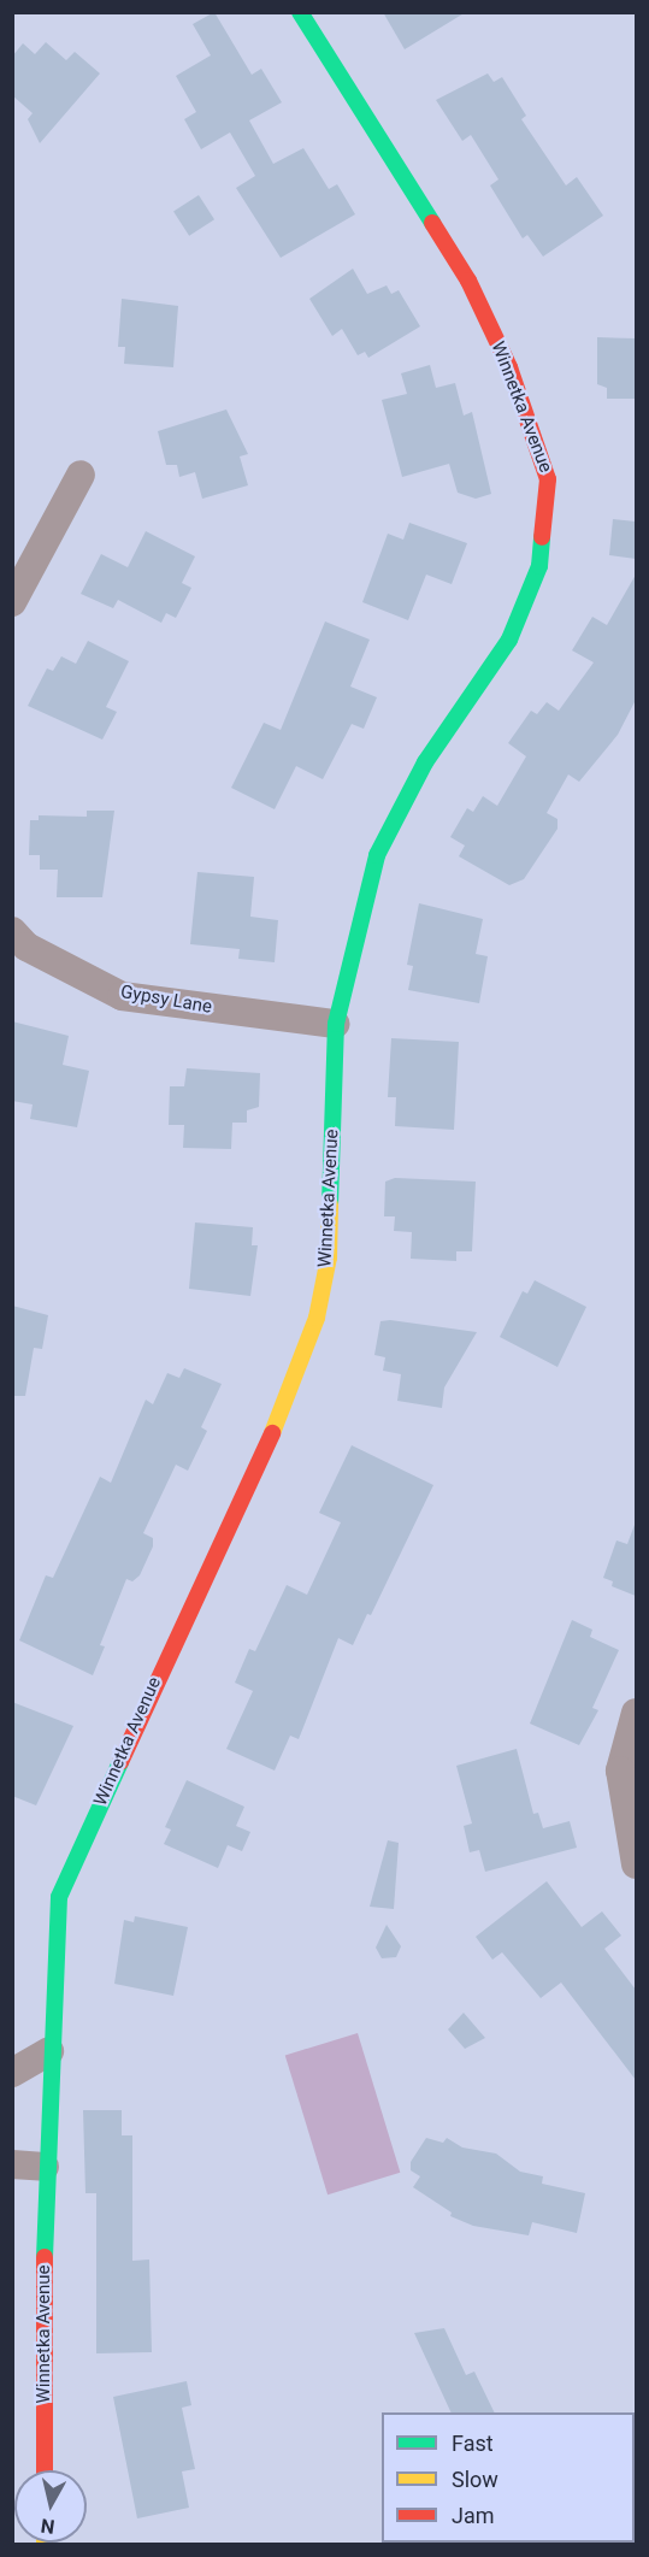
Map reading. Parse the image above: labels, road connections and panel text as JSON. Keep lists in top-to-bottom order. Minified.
{"streets":{"main road":["Winnetka Avenue"],"street":["Gypsy Lane"]},"crossings":[["Winnetka Avenue","Gypsy Lane"]],"legend":["Fast","Slow","Jam"],"north":"bottom"}
